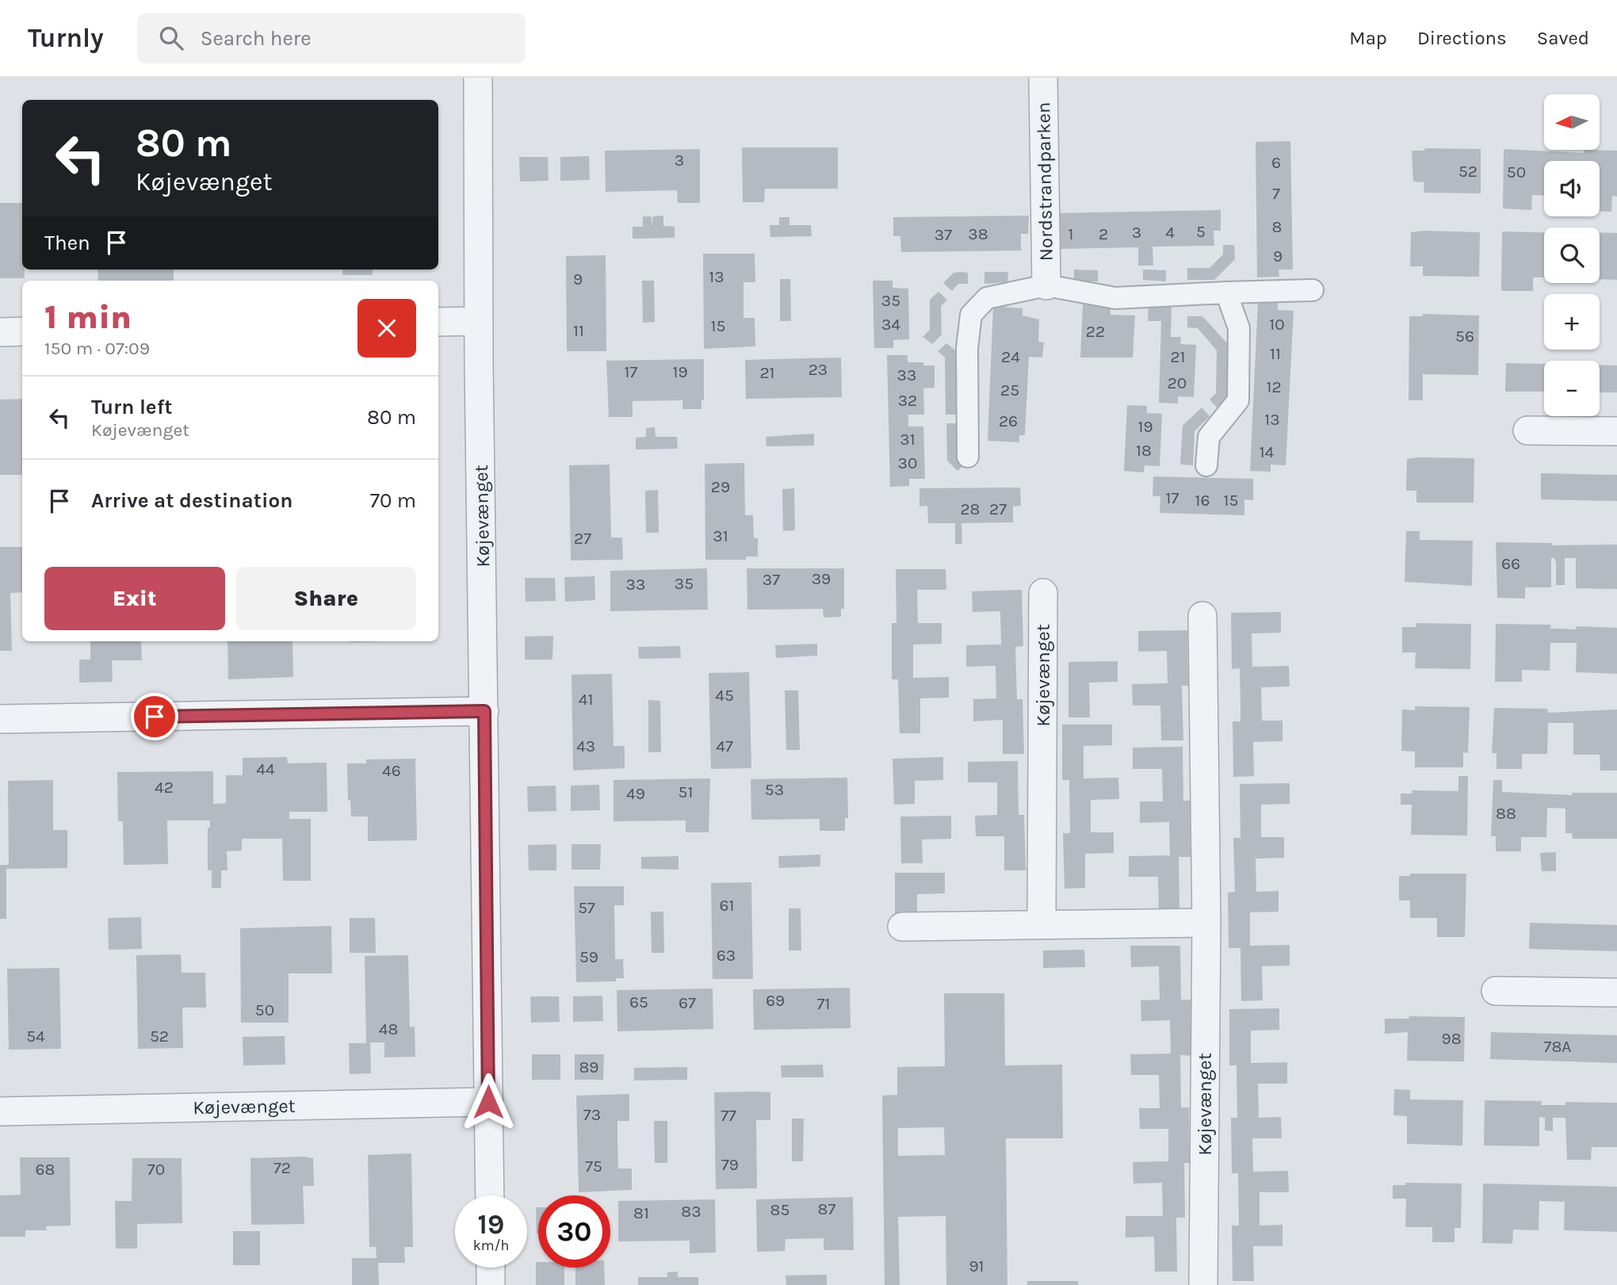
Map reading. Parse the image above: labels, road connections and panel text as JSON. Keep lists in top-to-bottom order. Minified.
{"streets":{"street":["Nordstrandparken","Køjevænget"]},"house_numbers":["3","6","52","50","7","8","5","3","4","38","1","2","37","9","13","9","35","34","10","15","11","22","56","11","24","21","23","17","19","21","33","20","12","25","32","13","26","19","31","18","14","30","29","17","16","15","28","27","31","27","66","39","37","35","33","45","41","43","47","44","46","42","53","51","49","88","61","57","63","59","69","65","67","71","50","48","54","52","98","78A","89","73","77","79","75","72","68","70","87","85","83","81","91"],"north":"left","page":{"header":"Turnly","search":"Search here","nav":["Map","Directions","Saved"],"map_buttons":["+","−"],"turn":["80 m","Køjevænget"],"then":"Then","heading":["1 min","150 m · 07:09"],"list":[{"name":"Turn left","note":"Køjevænget","value":"80 m"},{"name":"Arrive at destination","value":"70 m"}],"buttons":["Exit","Share"],"speed":"19 km/h","limit":"30"}}
